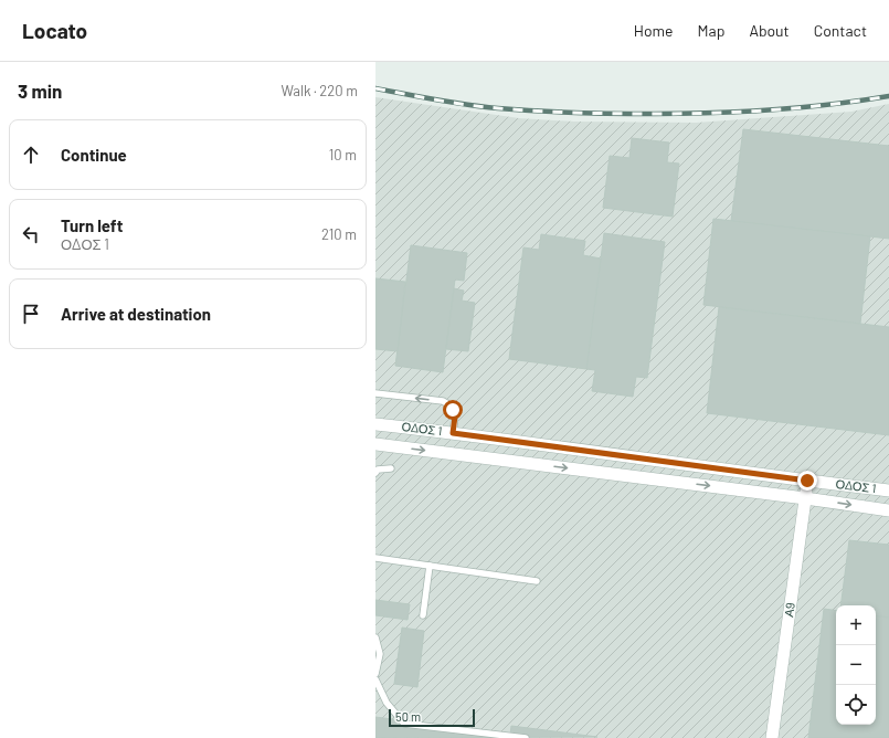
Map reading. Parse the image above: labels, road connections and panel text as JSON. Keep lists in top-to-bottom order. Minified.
{"streets":{"street":["ΟΔΟΣ 1","Α9"]},"crossings":[["ΟΔΟΣ 1","Α9"]],"scale_bar":"50 m","page":{"header":"Locato","nav":["Home","Map","About","Contact"],"heading":["3 min","Walk · 220 m"],"list":[["Continue","10 m"],["Turn left","ΟΔΟΣ 1","210 m"],"Arrive at destination"],"map_buttons":["+","−"],"scale":"50 m"}}
